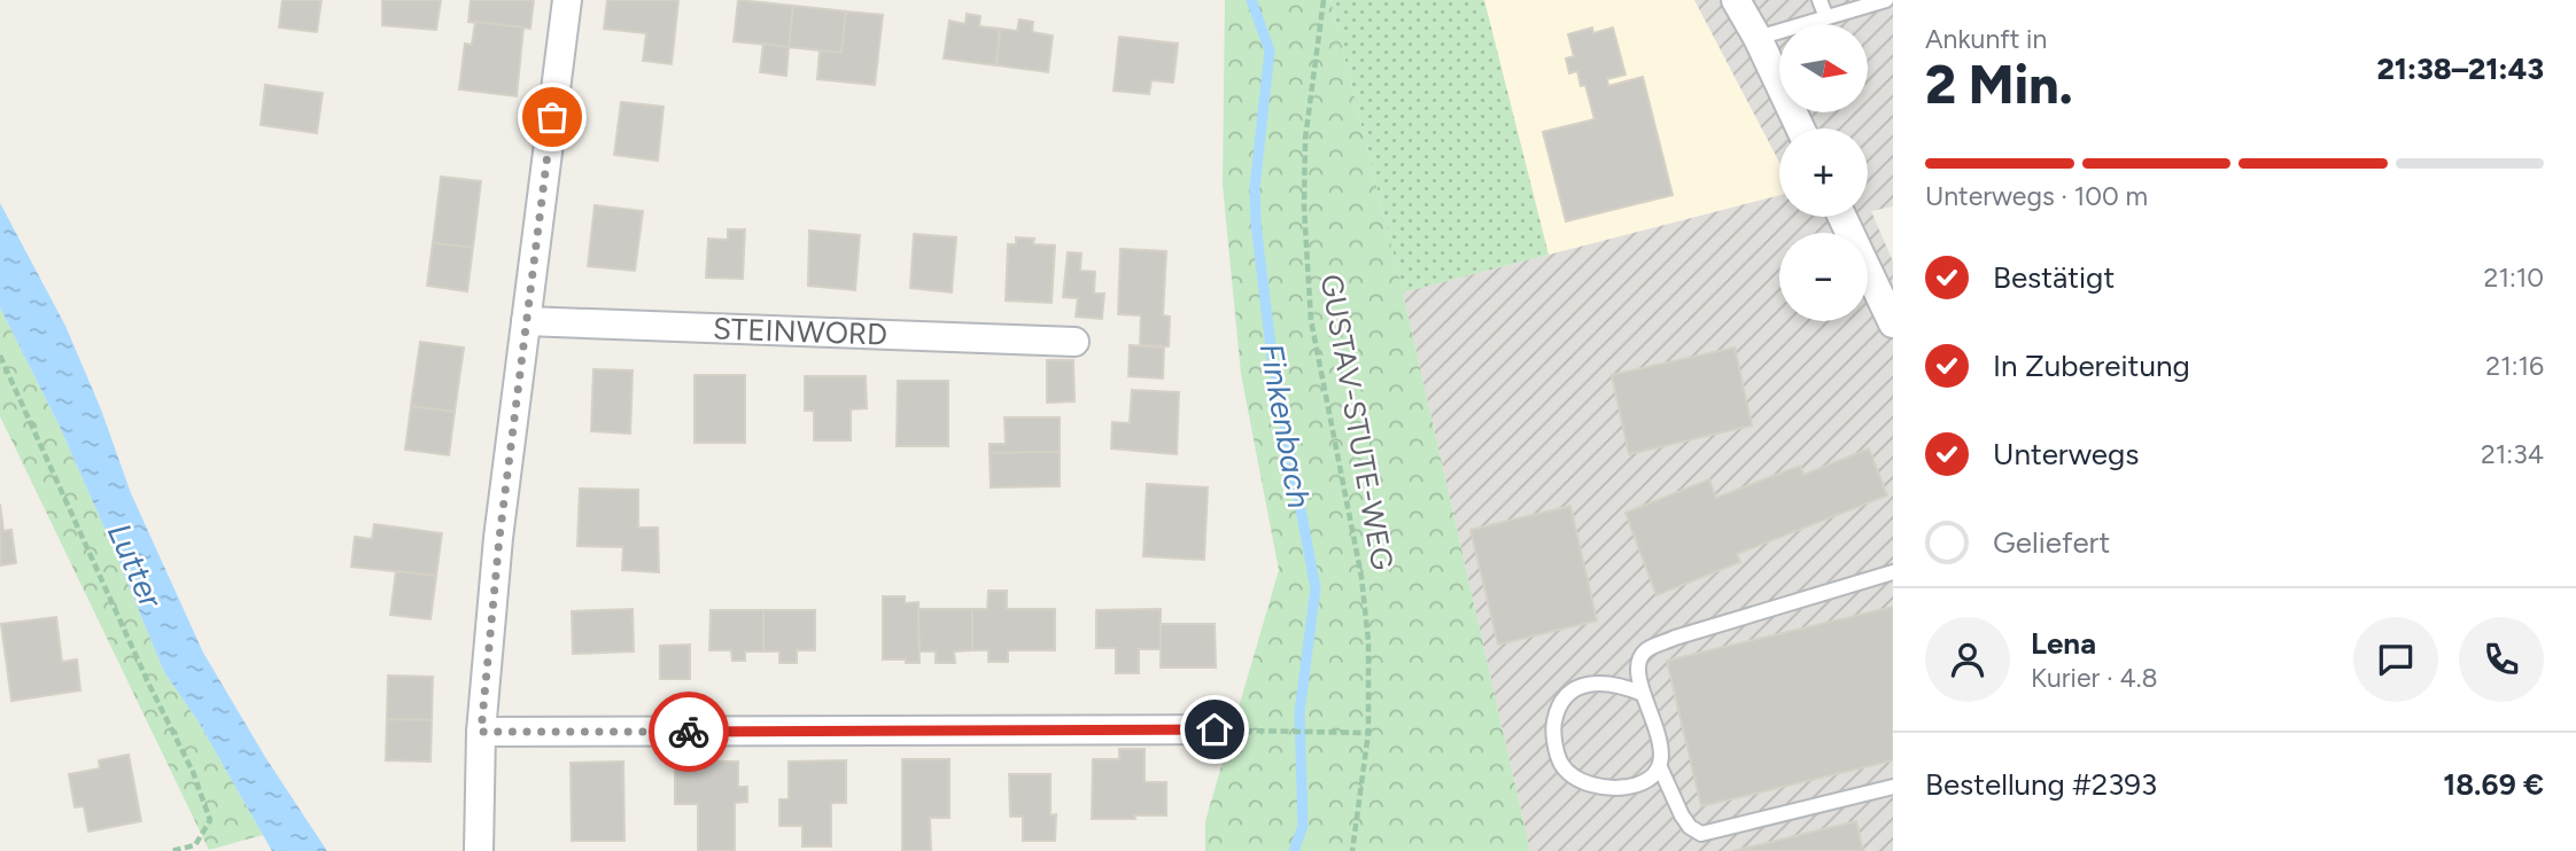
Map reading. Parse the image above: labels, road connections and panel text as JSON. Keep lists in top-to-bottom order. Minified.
{"streets":{"street":["STEINWORD"],"path":["GUSTAV-STUTE-WEG"]},"water":["Finkenbach","Lutter"],"north":"right","page":{"heading":["2 Min.","Ankunft in","21:38–21:43"],"panel":["Lena","Kurier · 4.8","Bestellung #2393","18.69 €"],"map_buttons":["+","−"],"bar":"Unterwegs · 100 m","list":[["Bestätigt","21:10"],["In Zubereitung","21:16"],["Unterwegs","21:34"],"Geliefert"]}}
